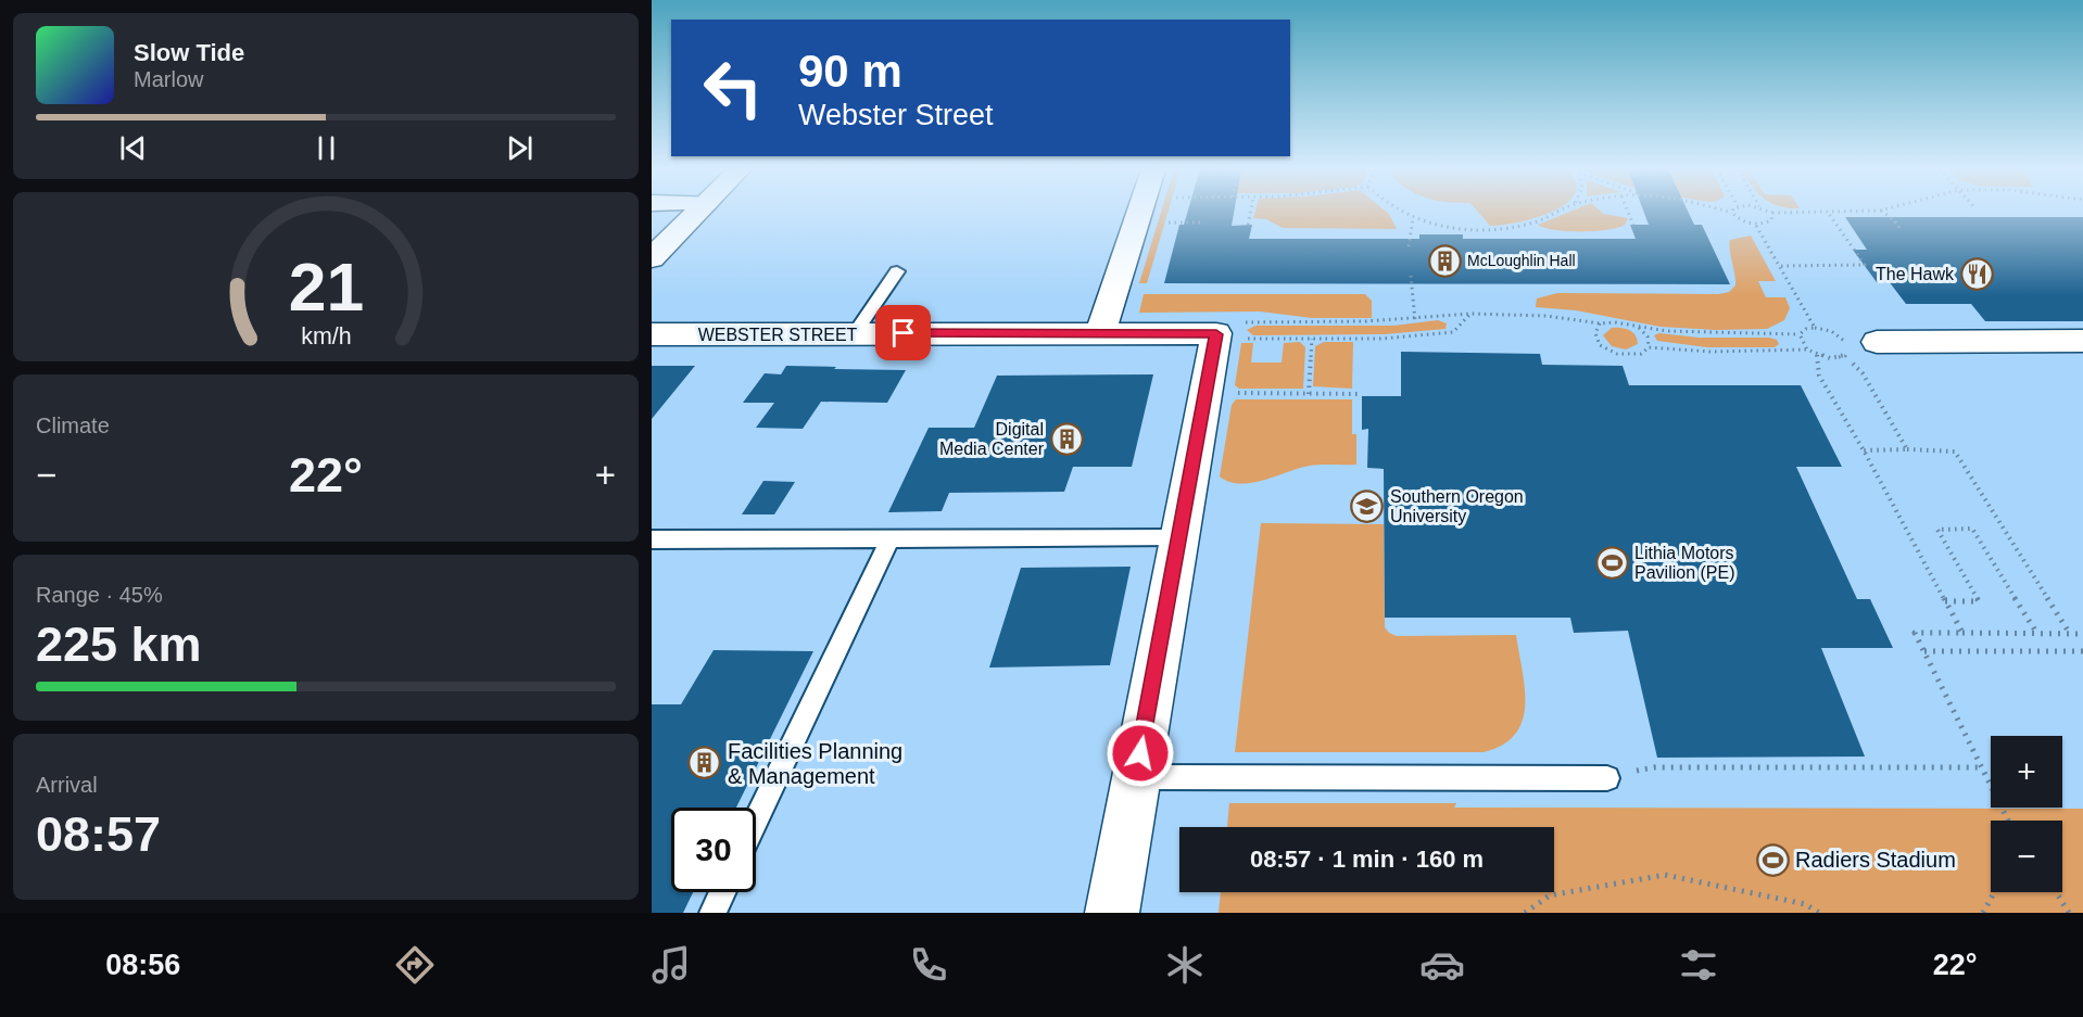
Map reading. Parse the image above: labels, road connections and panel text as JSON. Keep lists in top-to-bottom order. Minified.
{"streets":{"street":["WEBSTER STREET"]},"places":{"building":["McLoughlin Hall","Digital Media Center","Facilities Planning & Management"],"restaurant":["The Hawk"],"school or university":["Southern Oregon University"],"sports":["Lithia Motors Pavilion (PE)","Radiers Stadium"]},"page":{"turn":["90 m","Webster Street"],"song":["Slow Tide","Marlow"],"tile":["Climate",["Range · 45%","225 km"],["Arrival","08:57"]],"heat":["−","22°","+"],"map_buttons":["+","−"],"limit":"30","trip":"08:57 · 1 min · 160 m","tabs":["08:56","22°"],"gauge":["21","km/h"]}}
